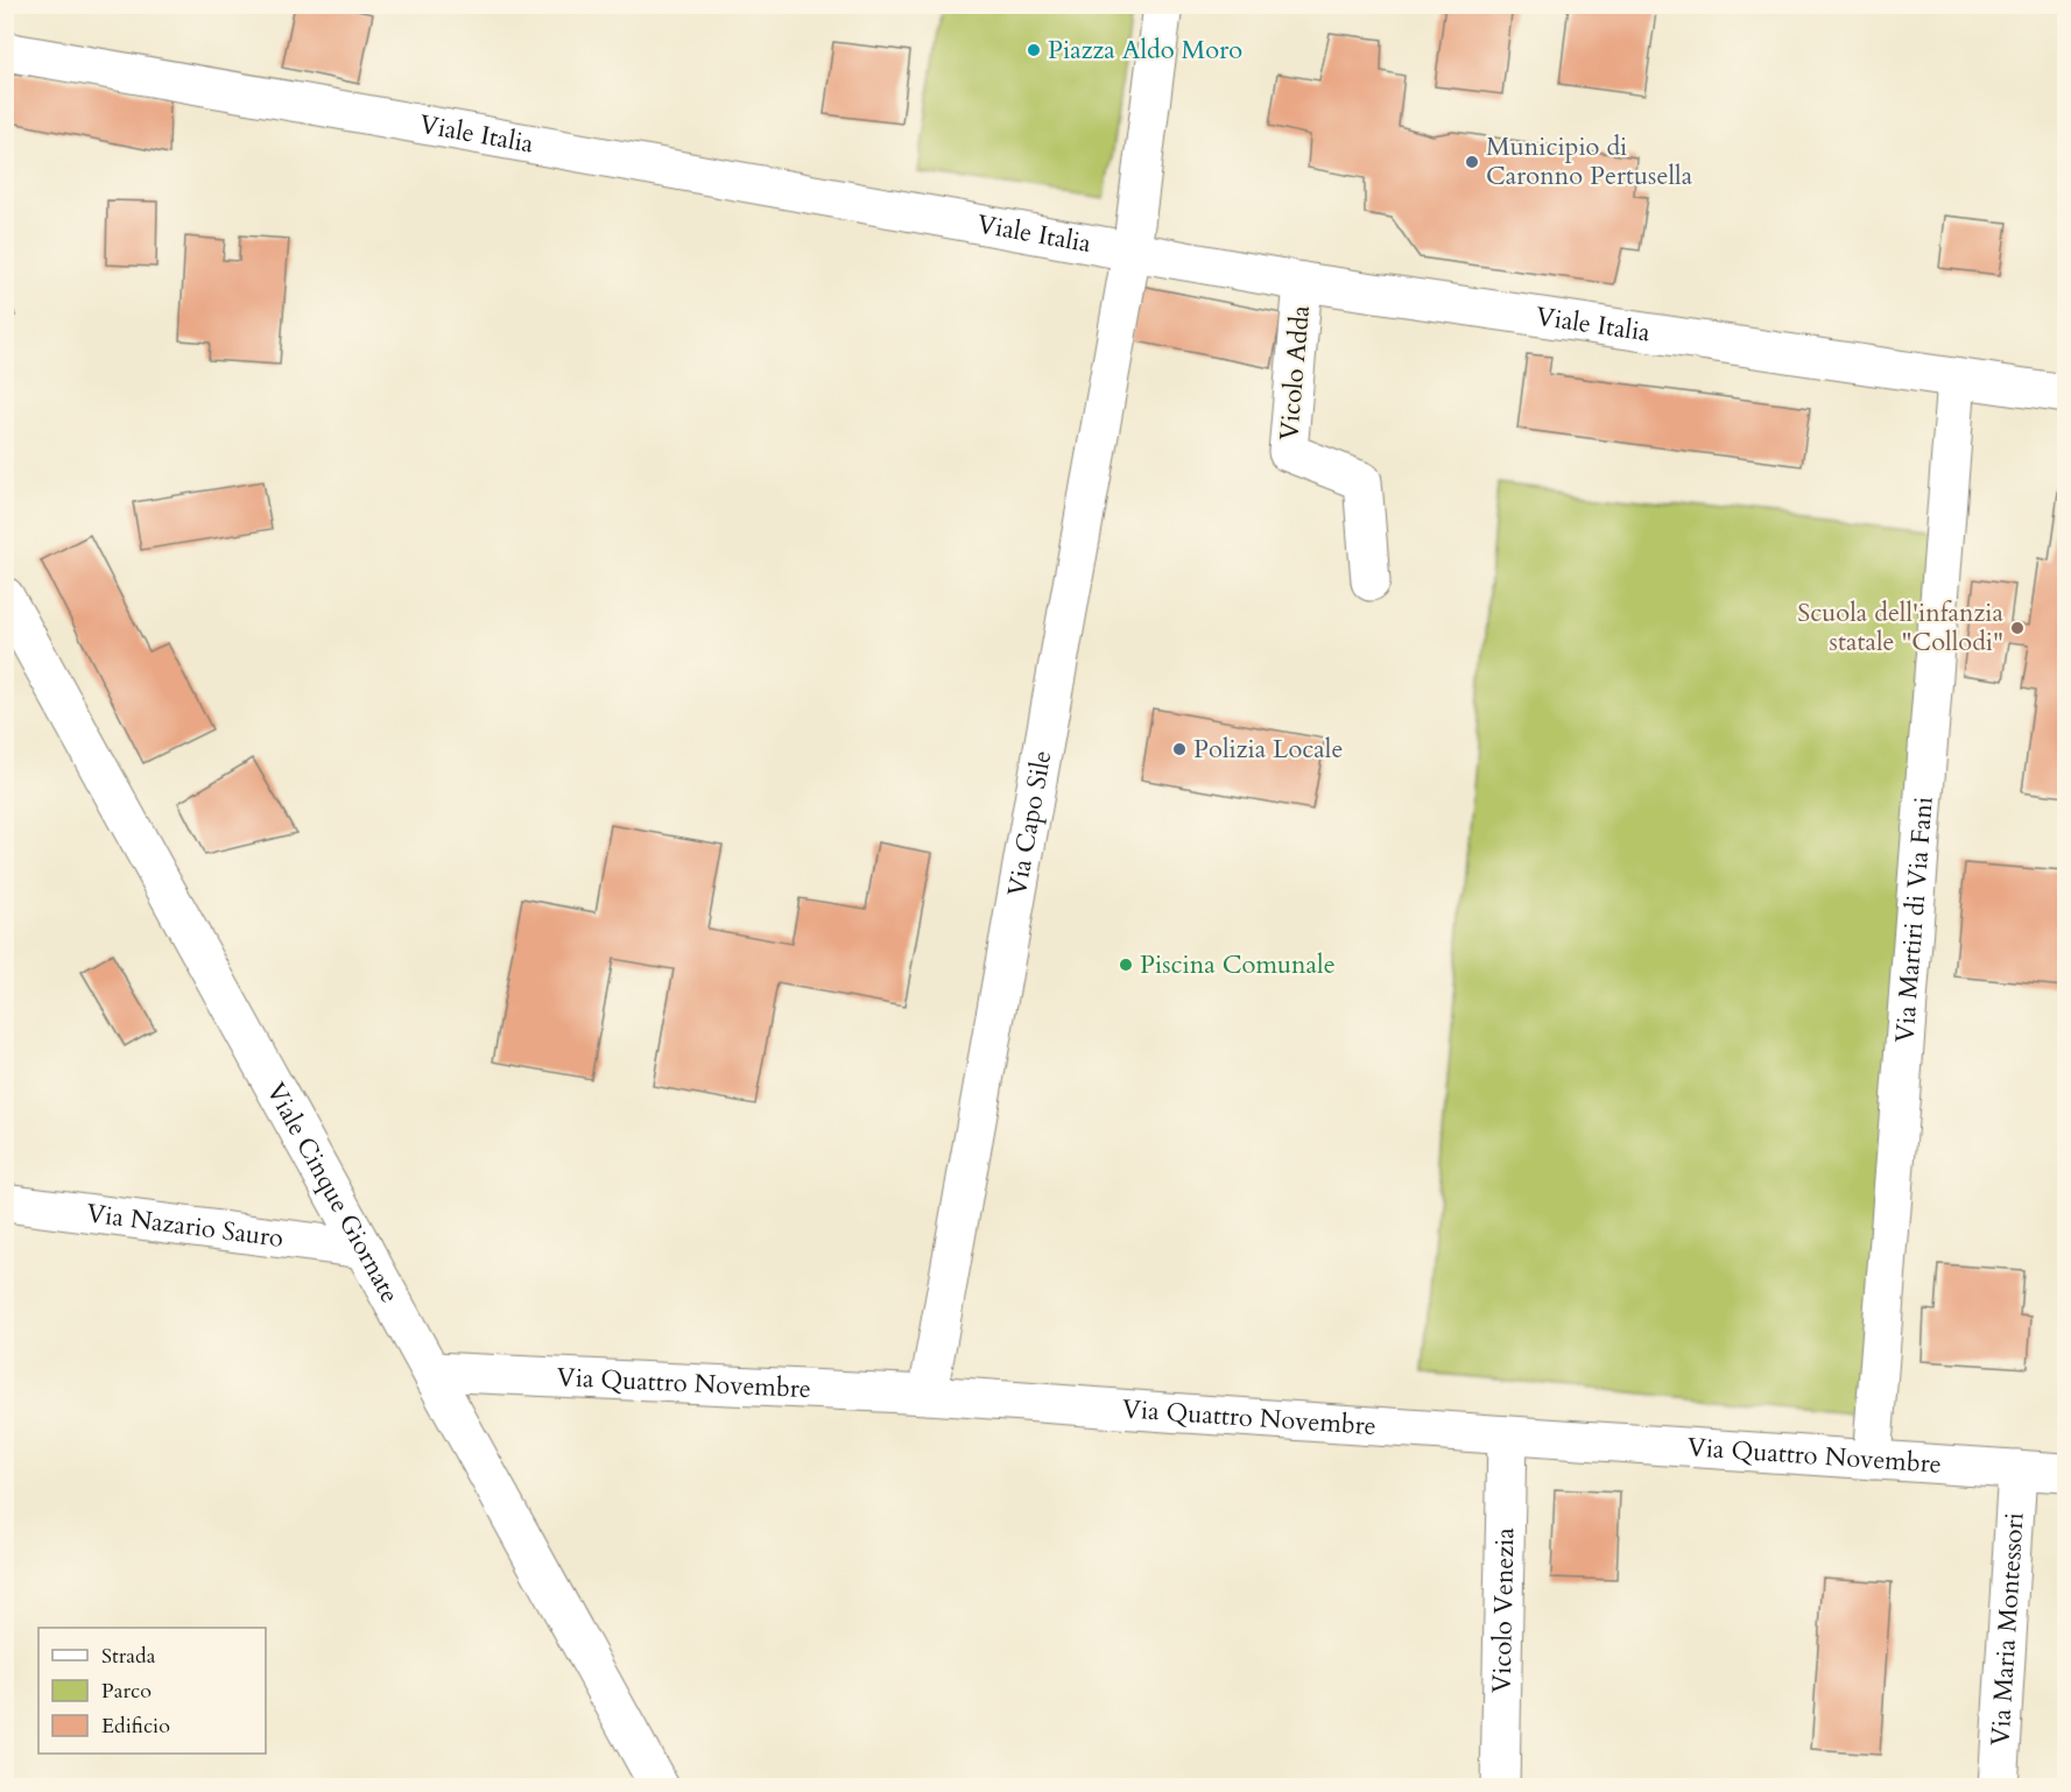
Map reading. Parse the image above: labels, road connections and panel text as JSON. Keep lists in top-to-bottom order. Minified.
{"streets":{"street":["Viale Italia","Vicolo Adda","Via Capo Sile","Via Martiri di Via Fani","Viale Cinque Giornate","Via Nazario Sauro","Via Quattro Novembre","Vicolo Venezia","Via Maria Montessori"]},"crossings":[["Viale Italia","Vicolo Adda"],["Viale Italia","Via Capo Sile"],["Viale Italia","Via Martiri di Via Fani"],["Via Capo Sile","Via Quattro Novembre"],["Via Martiri di Via Fani","Via Quattro Novembre"],["Viale Cinque Giornate","Via Nazario Sauro"],["Viale Cinque Giornate","Via Quattro Novembre"],["Via Quattro Novembre","Vicolo Venezia"],["Via Quattro Novembre","Via Maria Montessori"]],"places":["Piazza Aldo Moro","Municipio di Caronno Pertusella","Scuola dell'infanzia statale \"Collodi\"","Polizia Locale","Piscina Comunale"],"legend":["Strada","Parco","Edificio"]}
